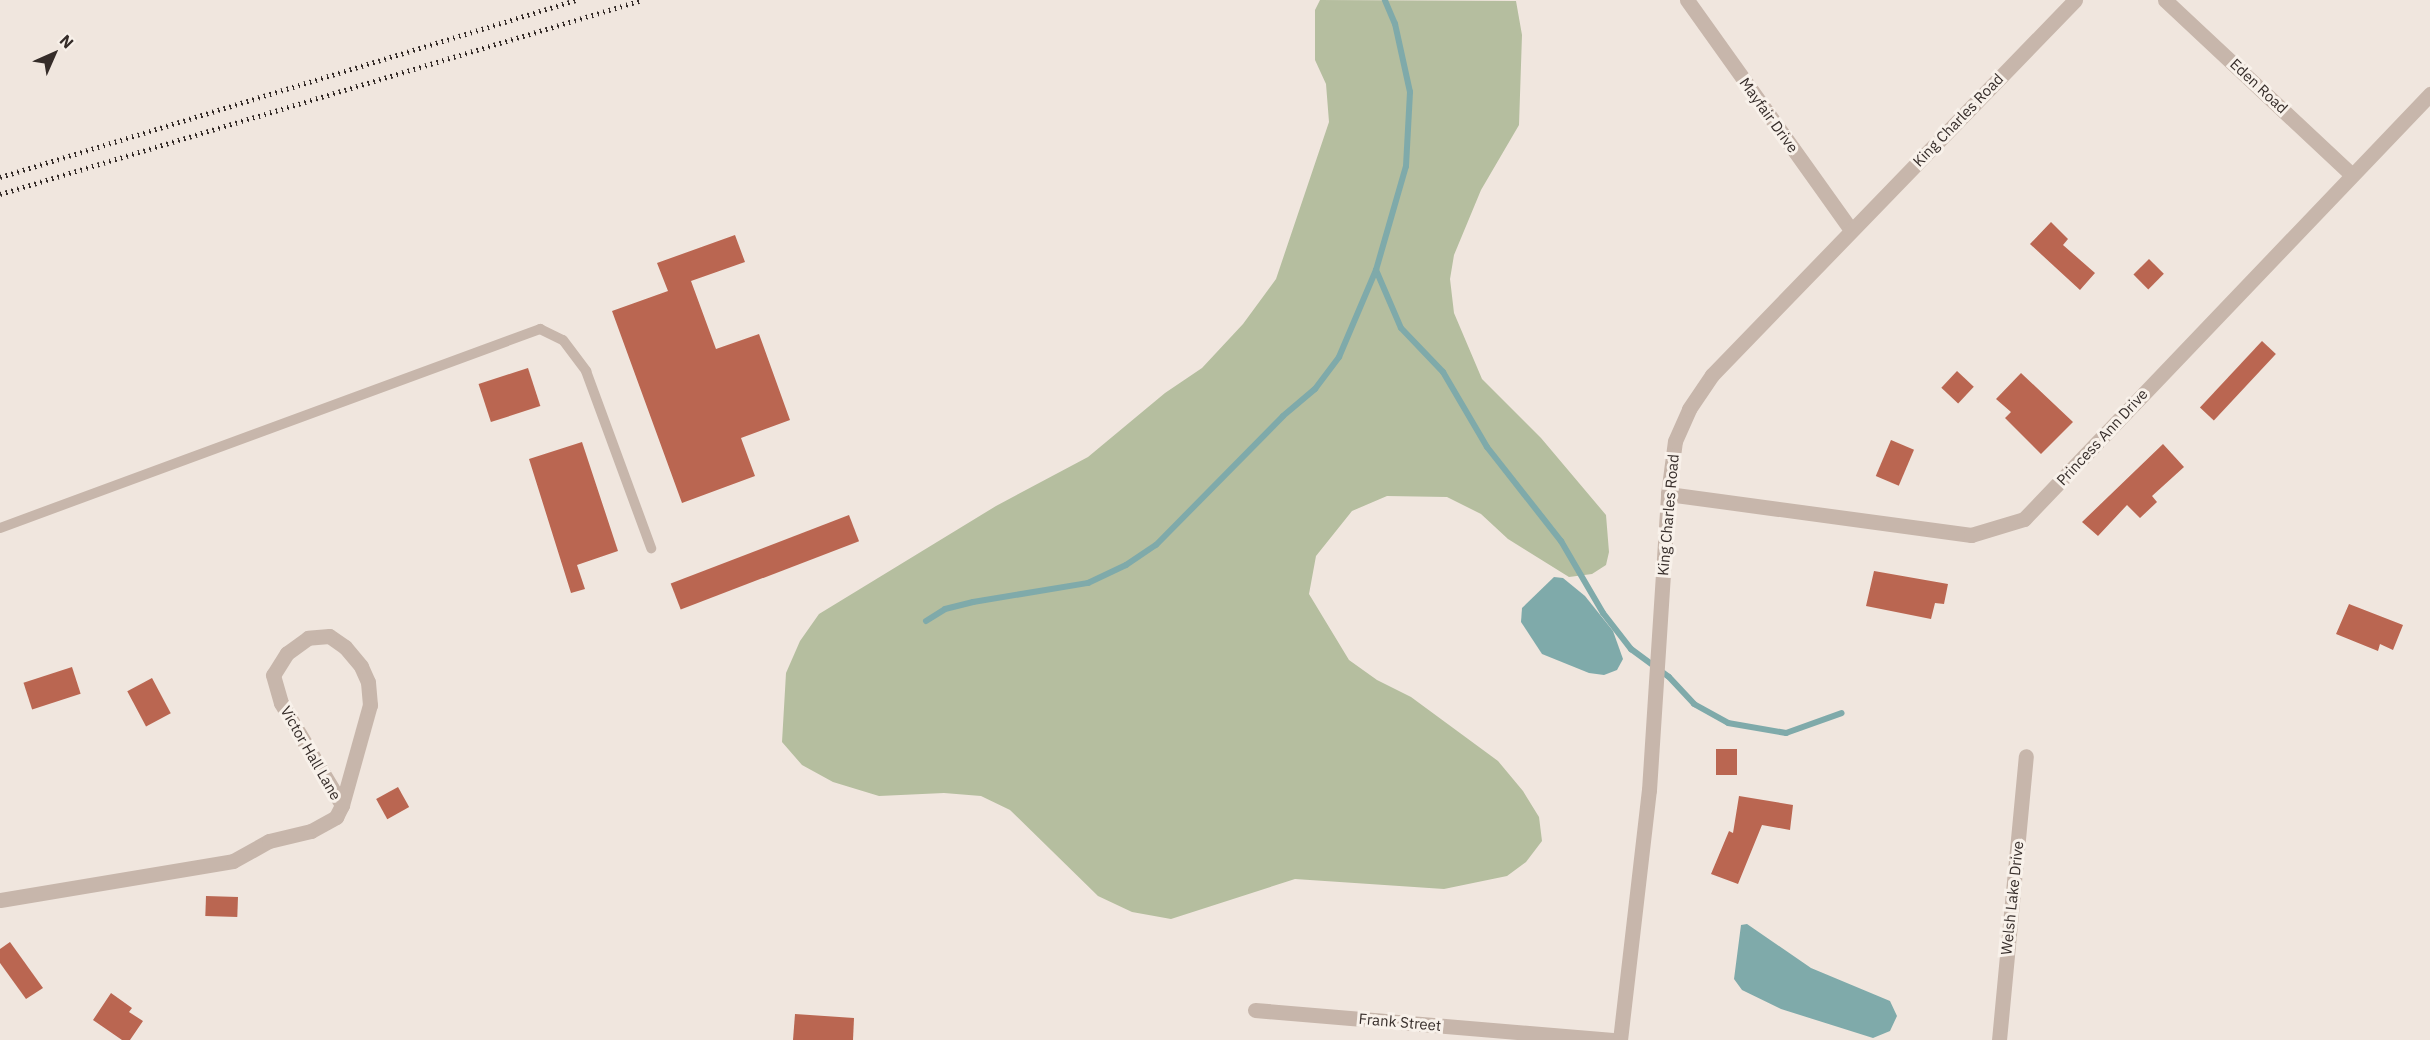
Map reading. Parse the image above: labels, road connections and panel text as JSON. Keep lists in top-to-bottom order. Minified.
{"streets":{"street":["Eden Road","Mayfair Drive","King Charles Road","Princess Ann Drive","Victor Hall Lane","Welsh Lake Drive","Frank Street"]},"crossings":[["Eden Road","Princess Ann Drive"],["Mayfair Drive","King Charles Road"],["King Charles Road","Princess Ann Drive"],["King Charles Road","Frank Street"]],"north":"top right"}
